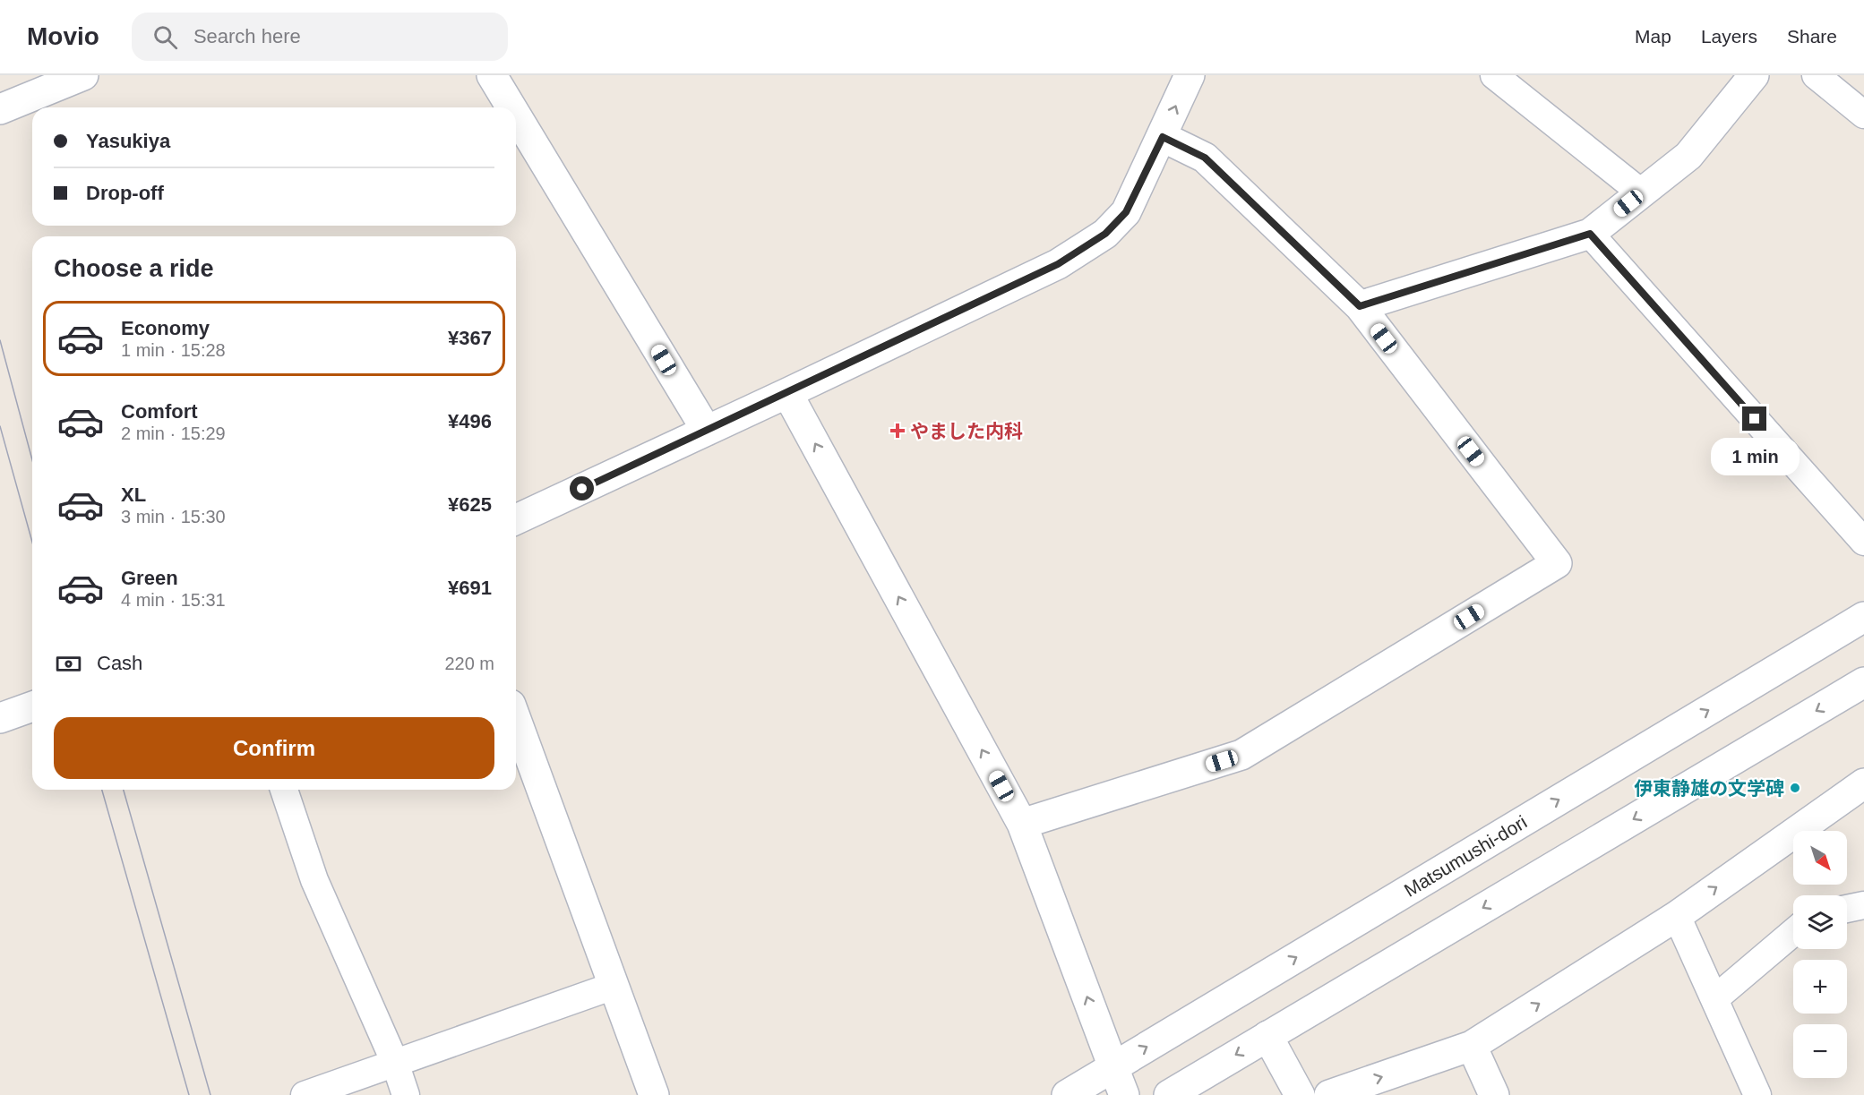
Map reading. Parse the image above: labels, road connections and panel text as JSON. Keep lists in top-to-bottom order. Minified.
{"streets":{"street":["Matsumushi-dori"]},"places":{"health":["やました内科"],"other":["伊東静雄の文学碑"]},"north":"bottom right","page":{"header":"Movio","search":"Search here","nav":["Map","Layers","Share"],"banner":["Yasukiya","Drop-off"],"heading":"Choose a ride","list":[{"name":"Economy","note":"1 min · 15:28","value":"¥367"},{"name":"Comfort","note":"2 min · 15:29","value":"¥496"},{"name":"XL","note":"3 min · 15:30","value":"¥625"},{"name":"Green","note":"4 min · 15:31","value":"¥691"}],"bubble":"1 min","pay":["Cash","220 m"],"buttons":"Confirm","map_buttons":["+","−"]}}
